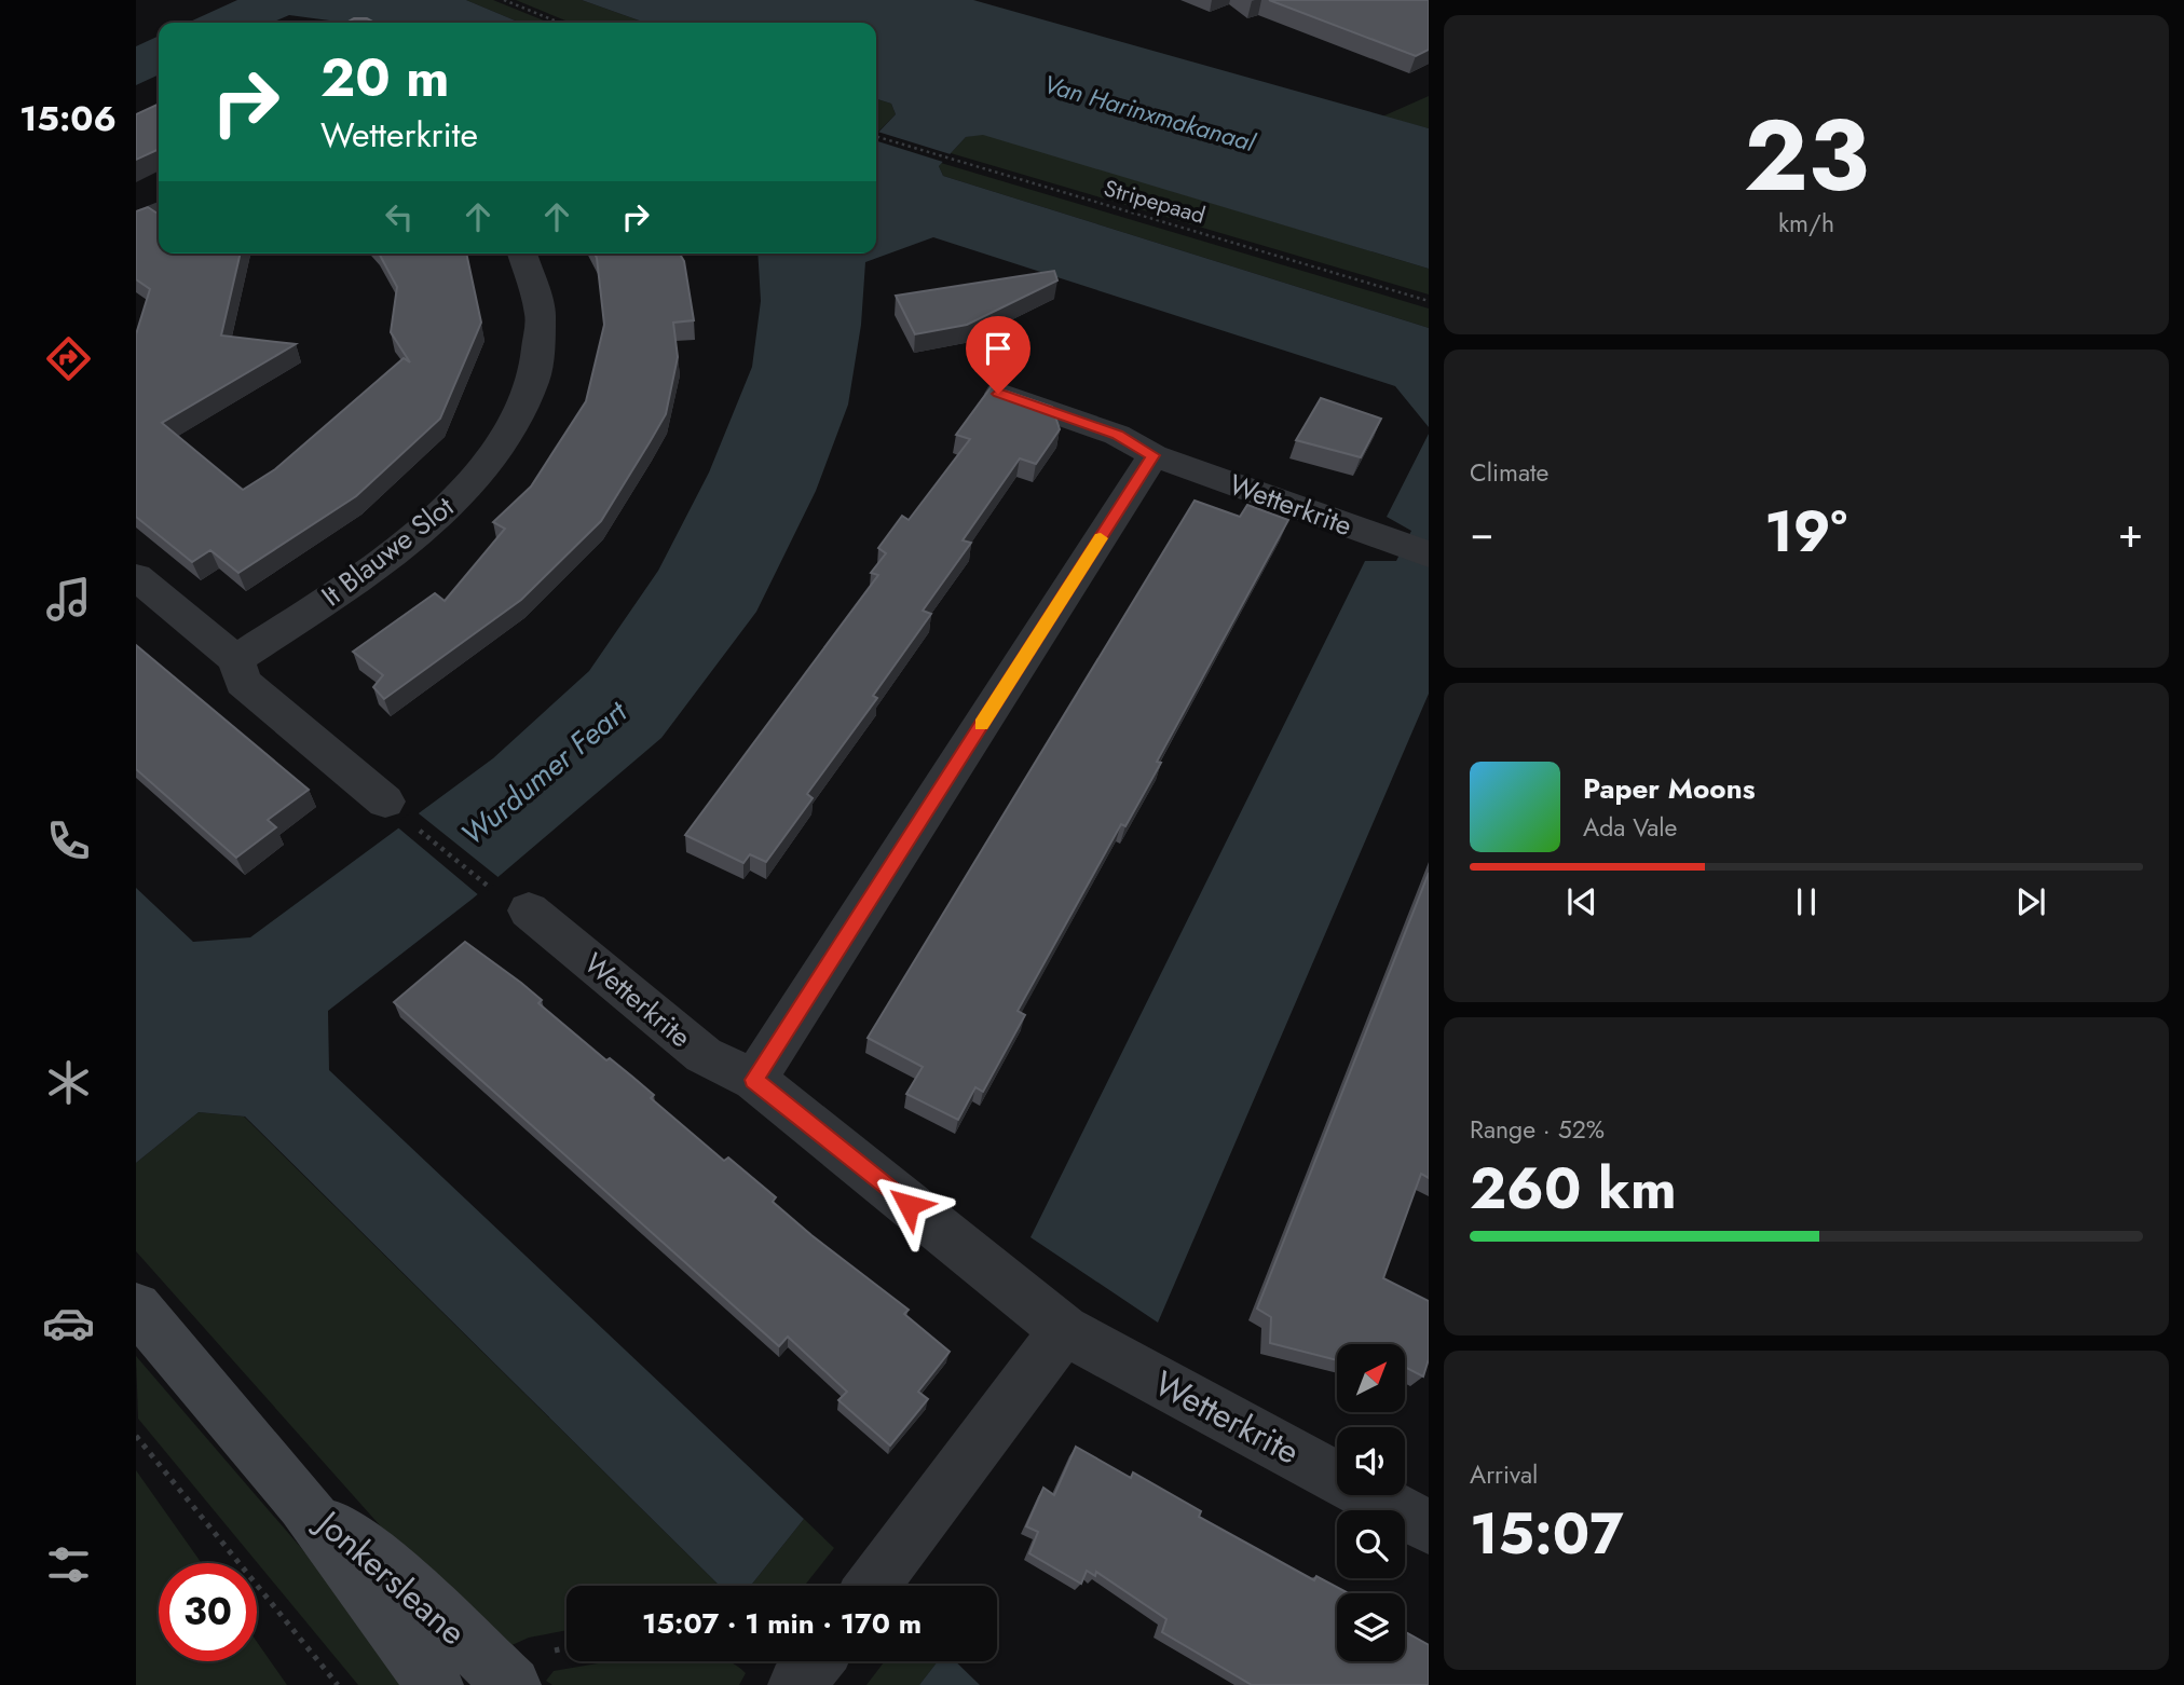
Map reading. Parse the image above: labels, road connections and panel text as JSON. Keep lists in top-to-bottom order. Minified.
{"streets":{"street":["Wetterkrite","It Blauwe Slot","Jonkersleane"],"path":["Stripepaad"]},"water":["Van Harinxmakanaal","Wurdumer Feart"],"north":"top right","page":{"tabs":"15:06","tile":[["23","km/h"],"Climate",["Range · 52%","260 km"],["Arrival","15:07"]],"turn":["20 m","Wetterkrite"],"heat":["−","19°","+"],"song":["Paper Moons","Ada Vale"],"limit":"30","trip":"15:07 · 1 min · 170 m"}}
